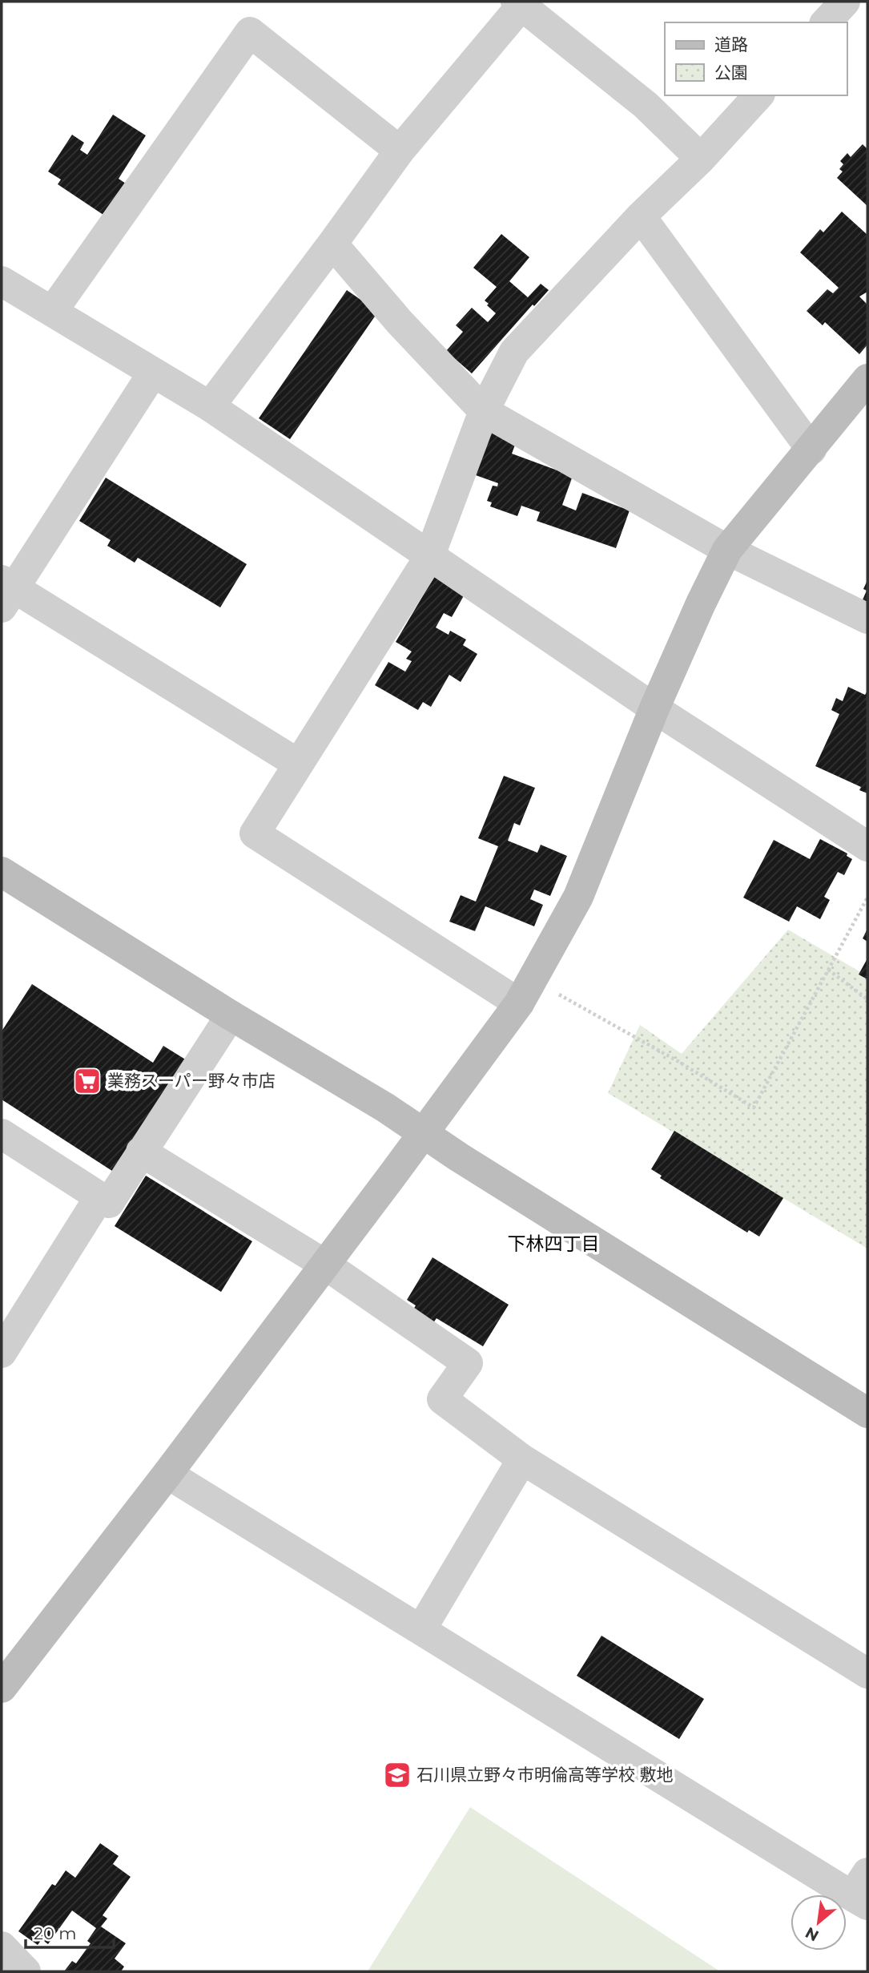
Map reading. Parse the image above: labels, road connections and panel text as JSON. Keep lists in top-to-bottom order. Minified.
{"districts":["下林四丁目"],"places":{"supermarket":["業務スーパー野々市店"],"school or university":["石川県立野々市明倫高等学校 敷地"]},"legend":["道路","公園"],"scale_bar":"20 m","north":"bottom left"}
